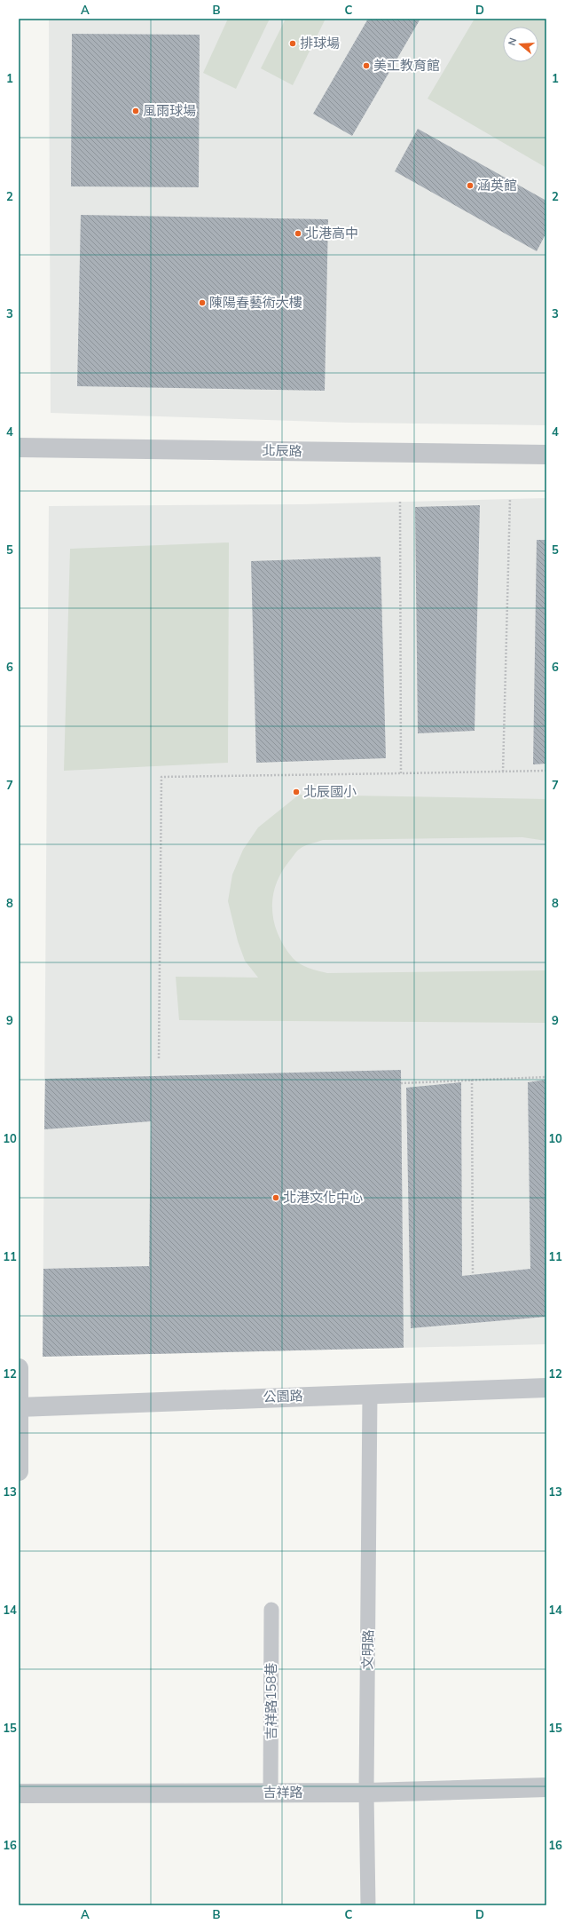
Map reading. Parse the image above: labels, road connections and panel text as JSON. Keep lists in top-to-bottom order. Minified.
{"streets":{"street":["北辰路","公園路","吉祥路"],"lane":["文明路","吉祥路158巷"]},"crossings":[["公園路","文明路"],["文明路","吉祥路"],["吉祥路158巷","吉祥路"]],"places":["排球場","美工教育館","風雨球場","涵英館","北港高中","陳陽春藝術大樓","北辰國小","北港文化中心"],"north":"left","grid":{"columns":["A","B","C","D"],"rows":["1","2","3","4","5","6","7","8","9","10","11","12","13","14","15","16"]}}
